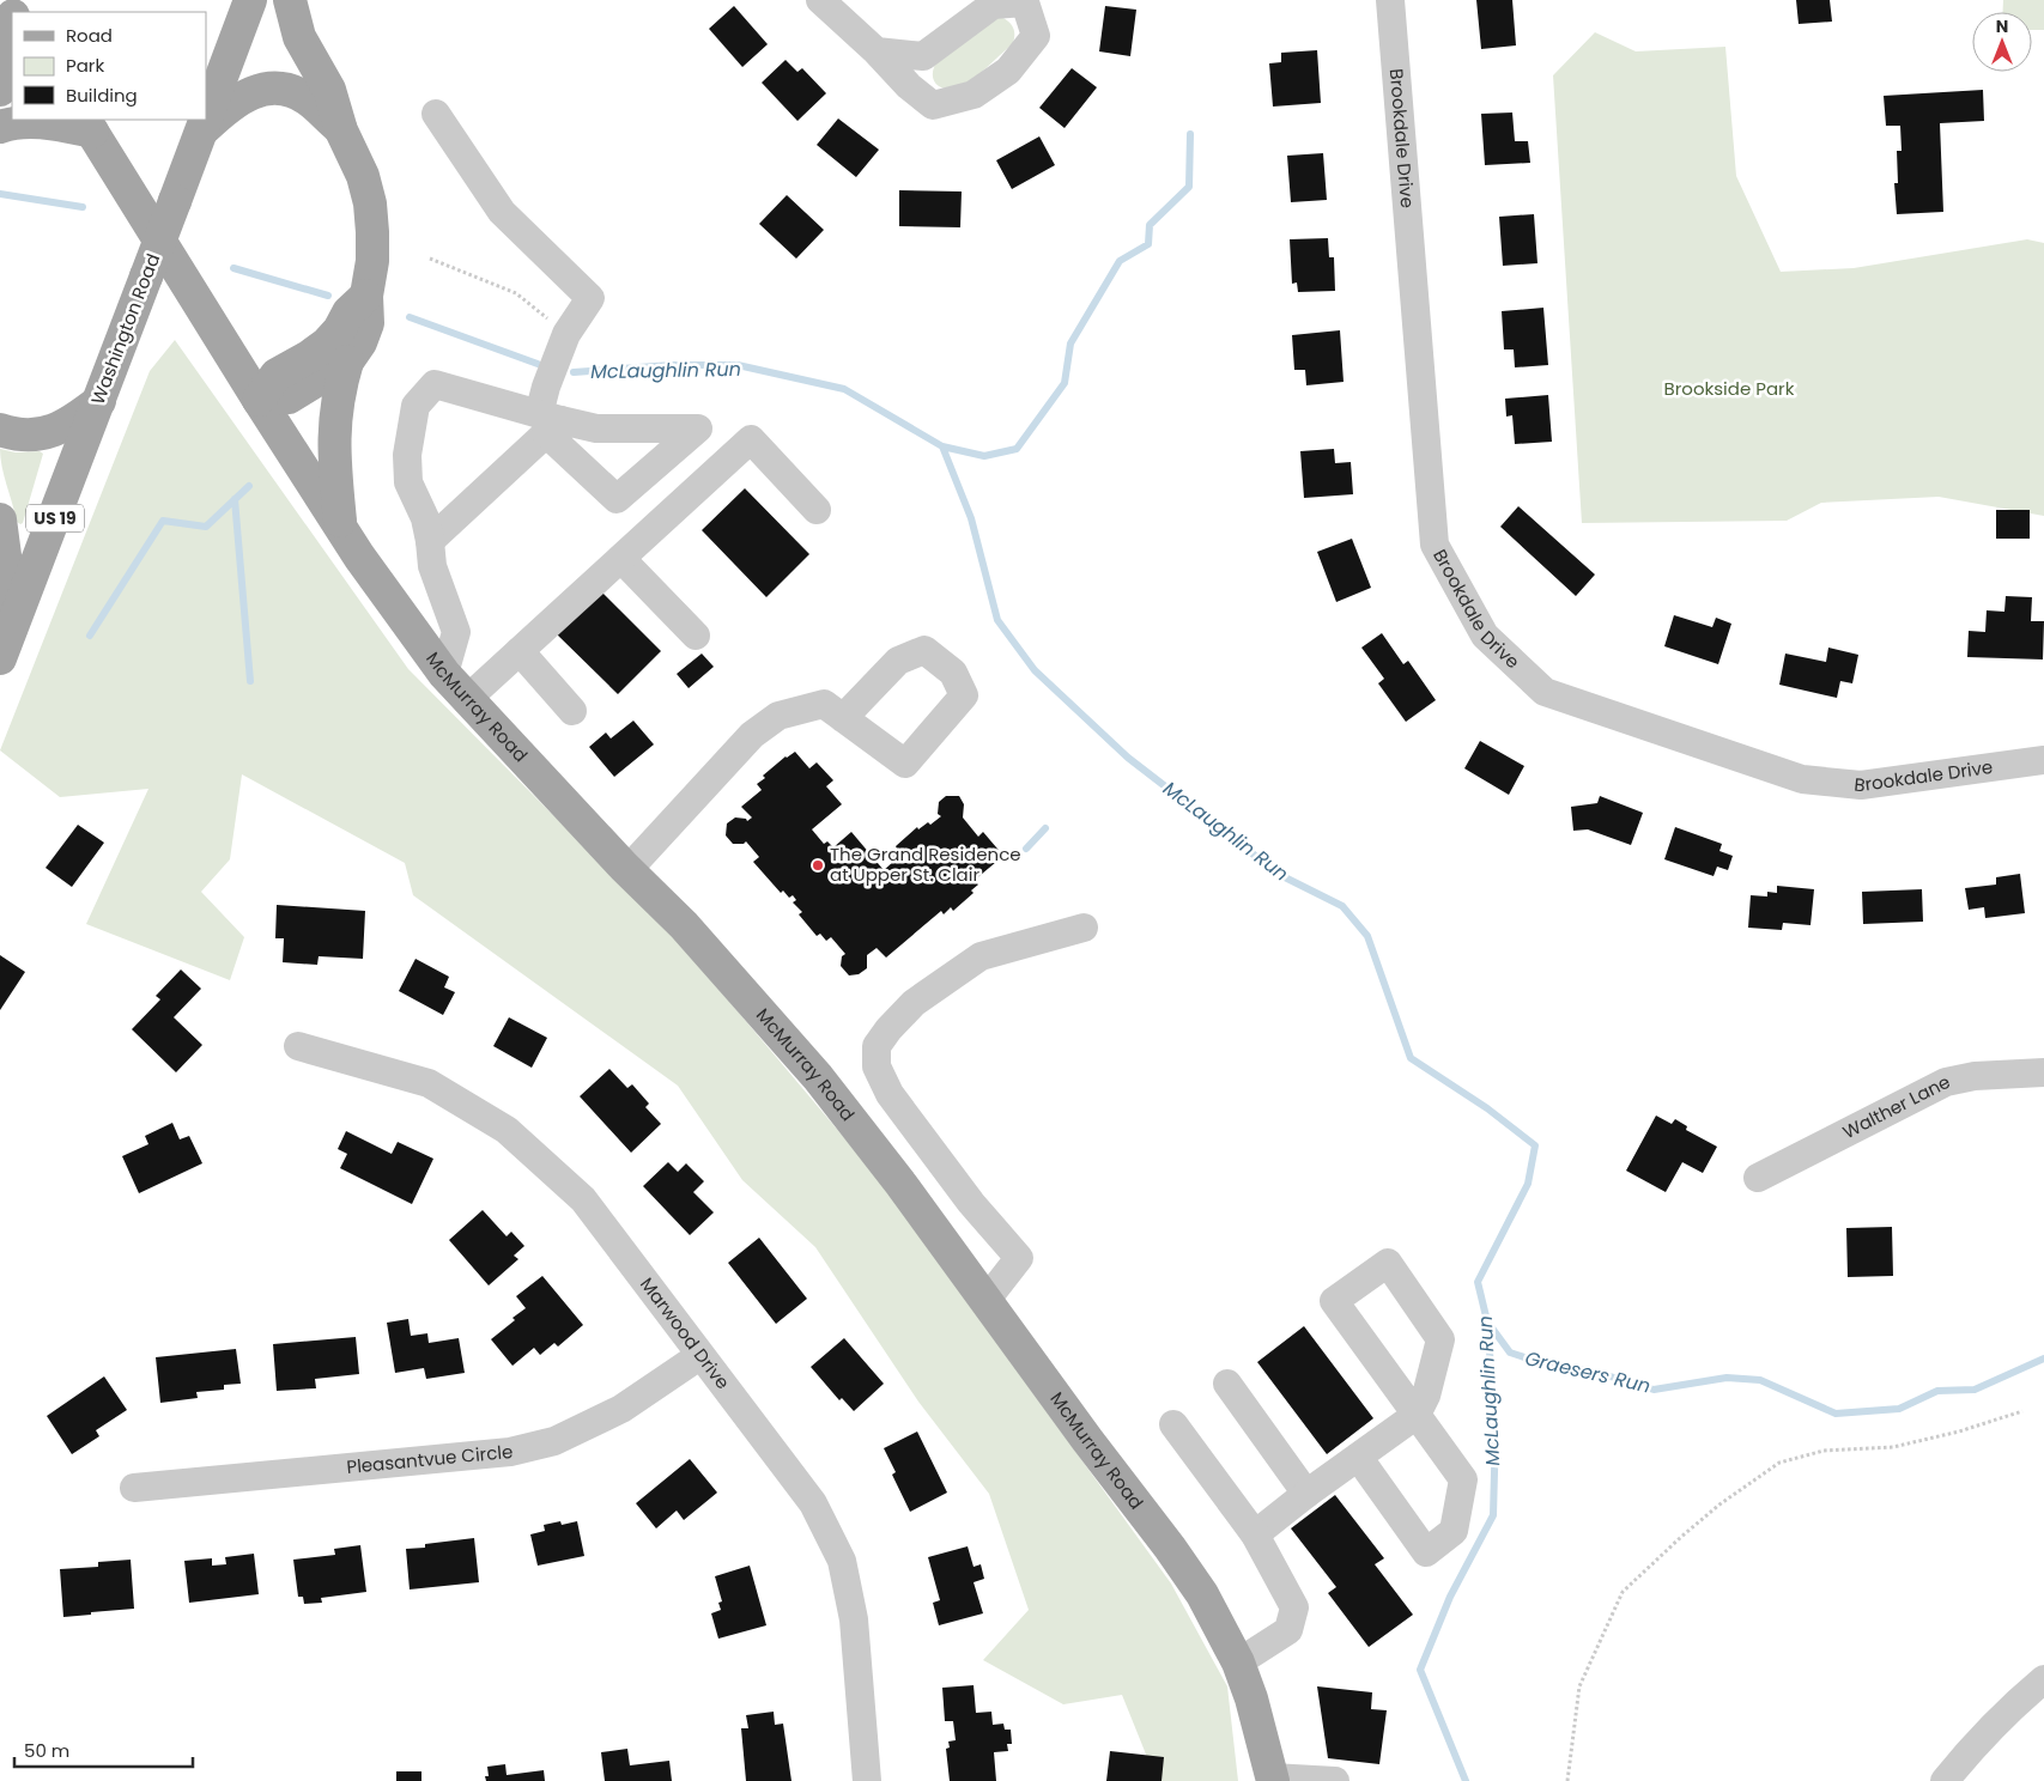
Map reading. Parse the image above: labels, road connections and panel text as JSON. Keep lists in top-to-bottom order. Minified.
{"streets":{"main road":["Washington Road","US 19","McMurray Road"],"street":["Brookdale Drive","Walther Lane","Marwood Drive","Pleasantvue Circle"]},"crossings":[["Marwood Drive","Pleasantvue Circle"]],"water":["McLaughlin Run","Graesers Run"],"parks":["Brookside Park"],"places":["The Grand Residence at Upper St. Clair"],"legend":["Road","Park","Building"],"scale_bar":"50 m","north":"top"}
